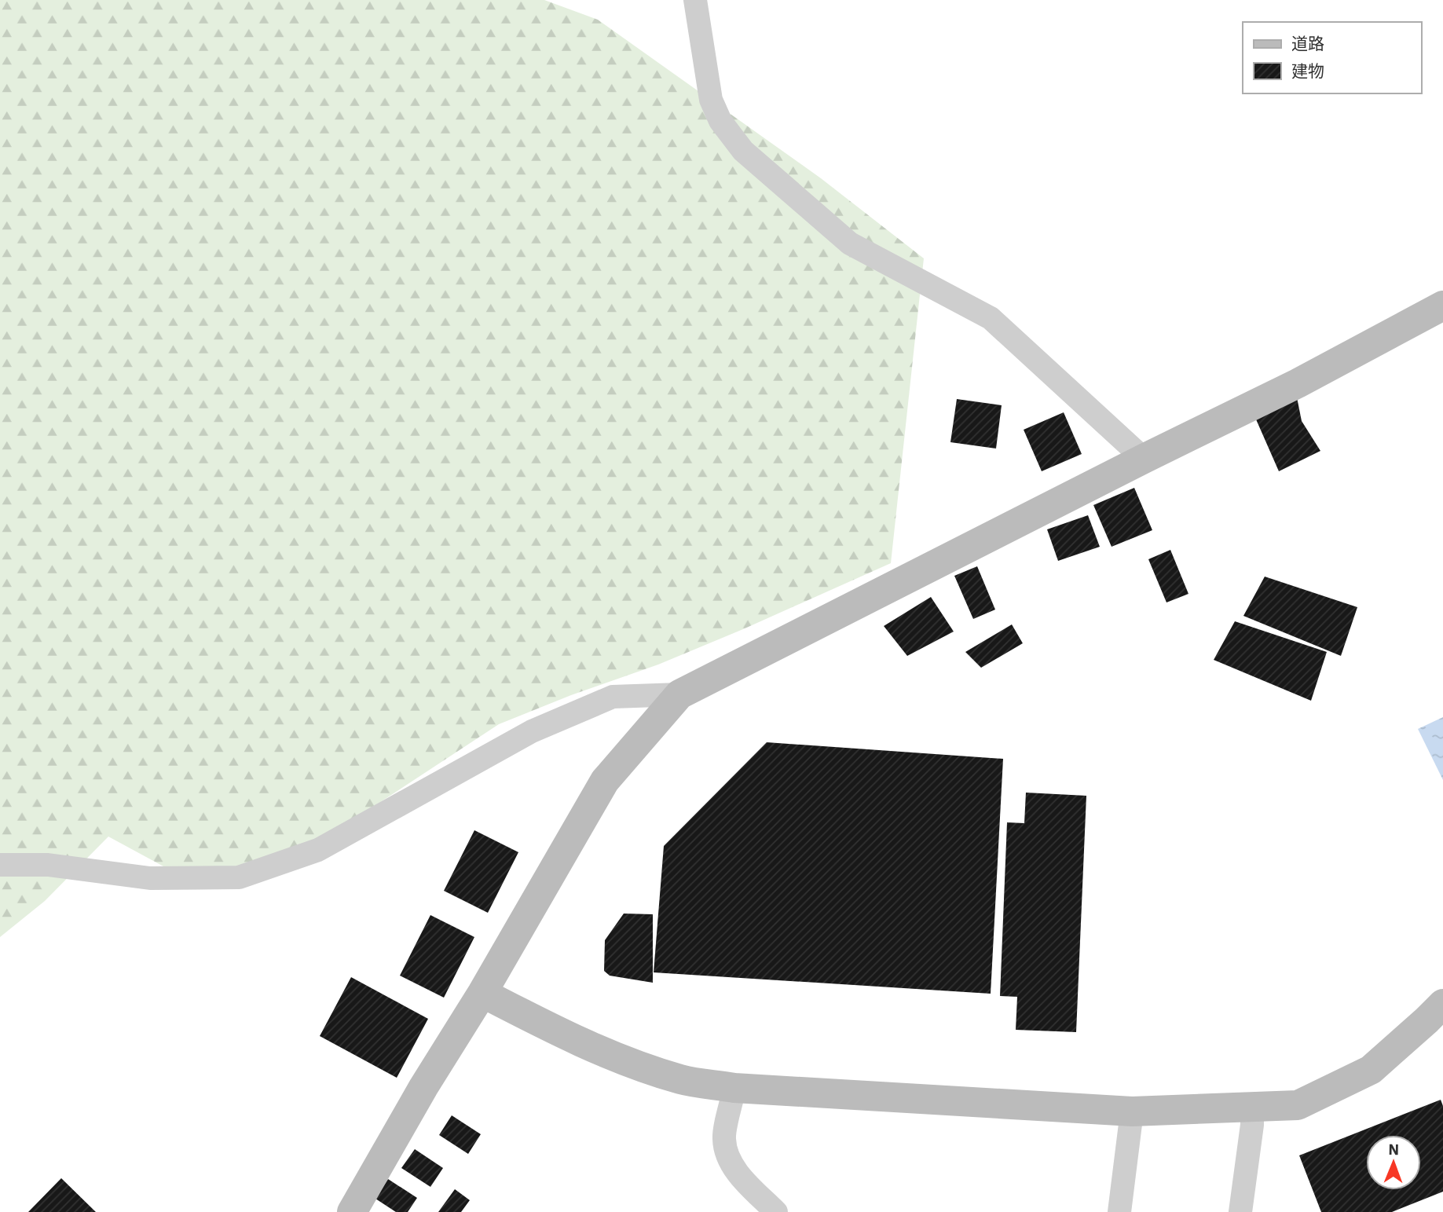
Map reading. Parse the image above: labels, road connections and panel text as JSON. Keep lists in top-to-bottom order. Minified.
{"legend":["道路","建物"],"north":"top"}
